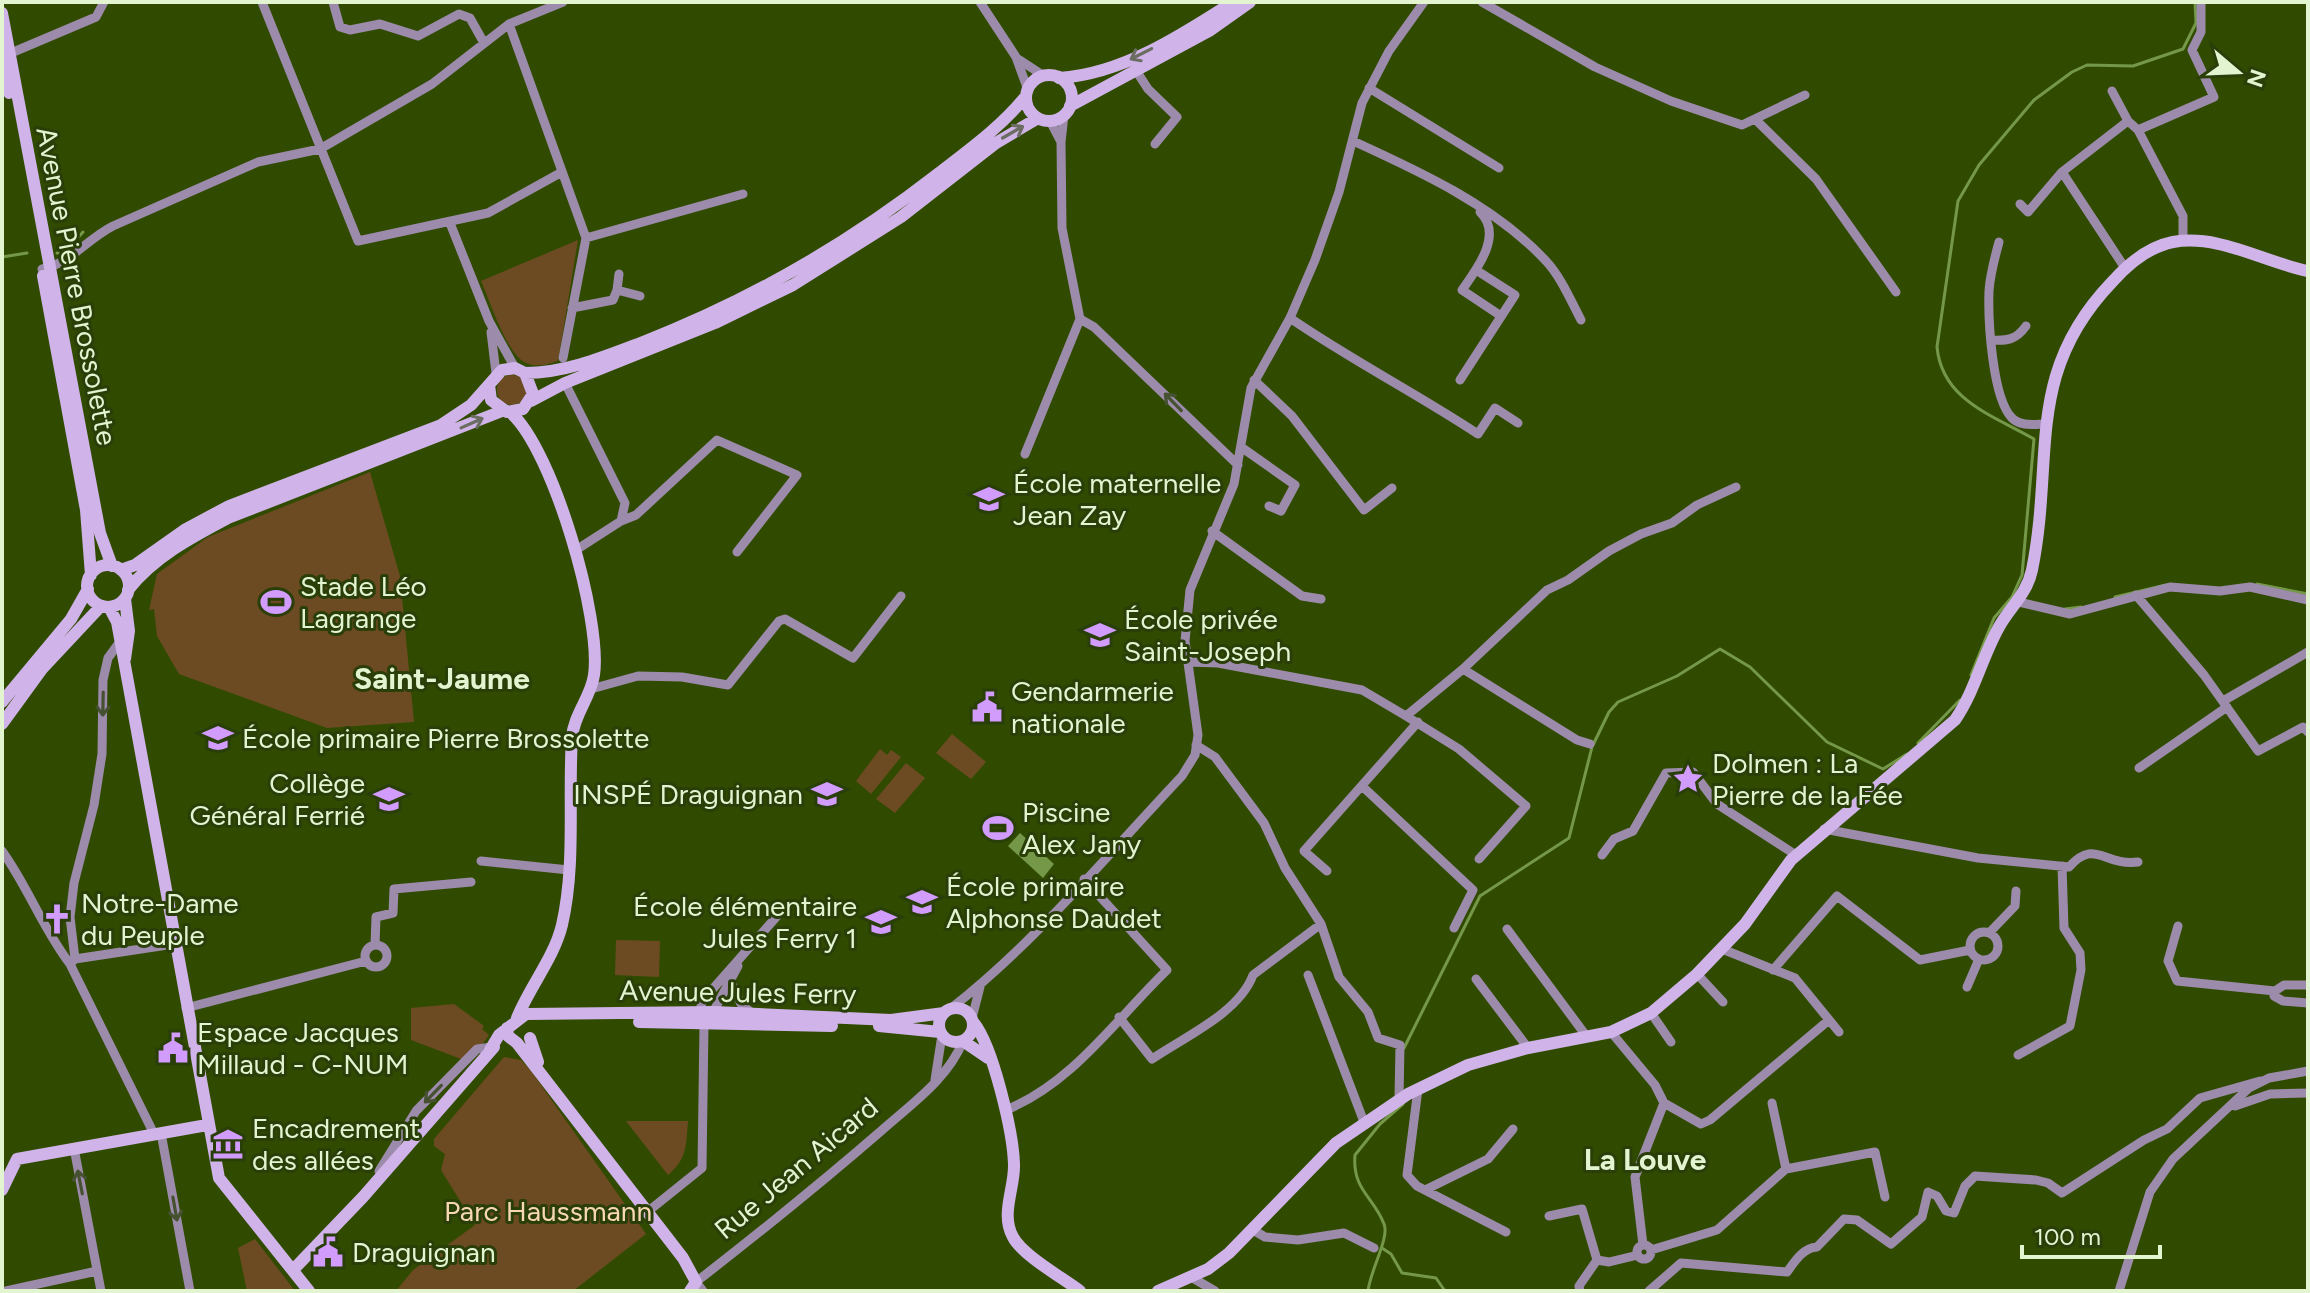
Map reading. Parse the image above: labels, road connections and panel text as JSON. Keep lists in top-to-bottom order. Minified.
{"streets":{"main road":["Avenue Pierre Brossolette","Avenue Jules Ferry"],"street":["Rue Jean Aicard"]},"crossings":[["Avenue Jules Ferry","Rue Jean Aicard"]],"districts":["Saint-Jaume","La Louve"],"parks":["Parc Haussmann"],"places":{"school or university":["École maternelle Jean Zay","École privée Saint-Joseph","École primaire Pierre Brossolette","INSPÉ Draguignan","Collège Général Ferrié","École primaire Alphonse Daudet","École élémentaire Jules Ferry 1"],"sports":["Stade Léo Lagrange","Piscine Alex Jany"],"public building":["Gendarmerie nationale","Espace Jacques Millaud - C-NUM","Draguignan"],"place":["Dolmen : La Pierre de la Fée"],"church":["Notre-Dame du Peuple"],"museum":["Encadrement des allées"]},"scale_bar":"100 m","north":"right"}
